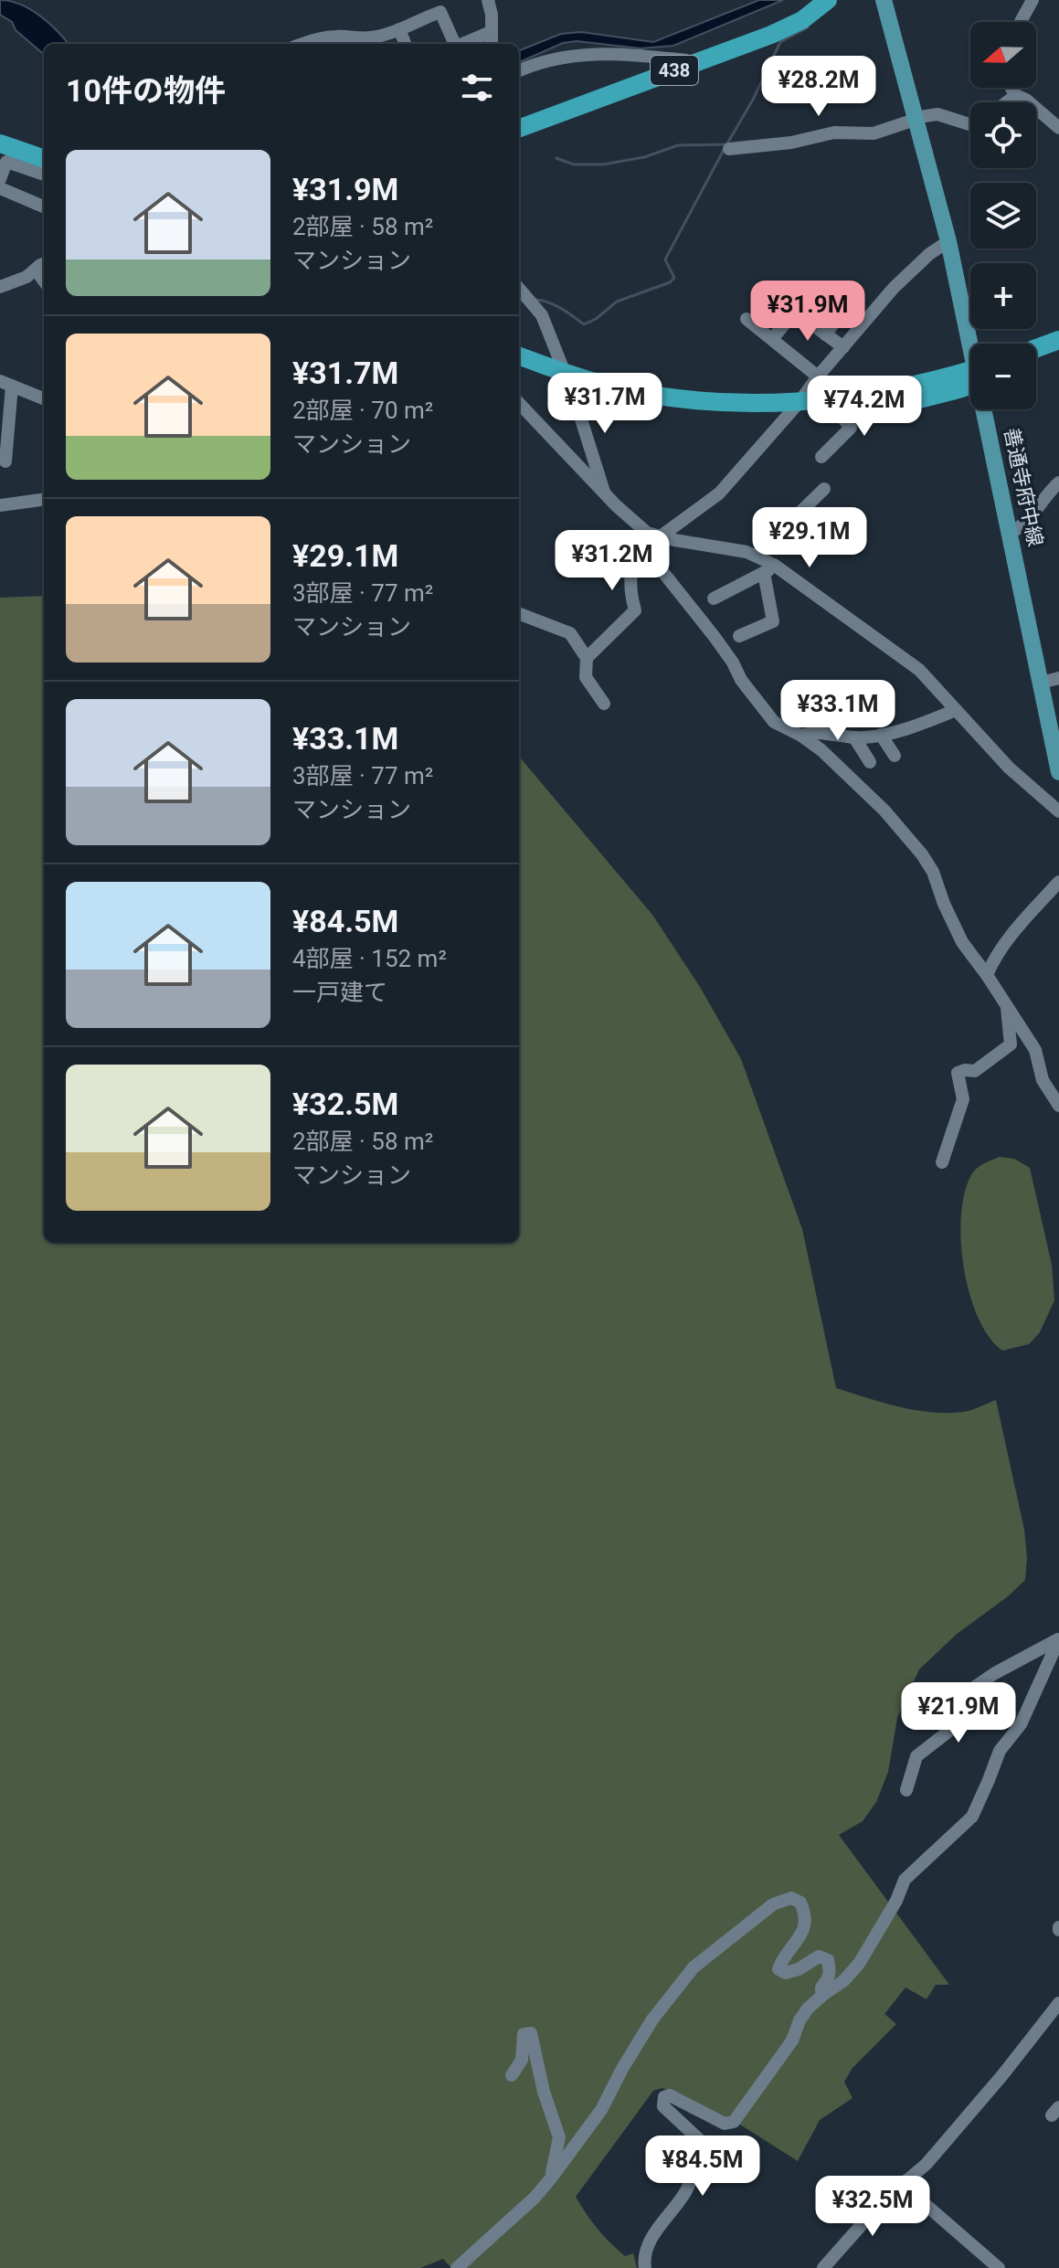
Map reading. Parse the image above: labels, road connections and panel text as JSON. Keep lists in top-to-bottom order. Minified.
{"streets":{"highway":["438"],"main road":["善通寺府中線"]},"north":"left","page":{"map_buttons":["+","−"],"heading":"10件の物件","price":["¥28.2M","¥31.9M","¥31.7M","¥74.2M","¥29.1M","¥31.2M","¥33.1M","¥21.9M","¥84.5M","¥32.5M"],"list":[{"name":"¥31.9M","note":"2部屋 · 58 m² · マンション"},{"name":"¥31.7M","note":"2部屋 · 70 m² · マンション"},{"name":"¥29.1M","note":"3部屋 · 77 m² · マンション"},{"name":"¥33.1M","note":"3部屋 · 77 m² · マンション"},{"name":"¥84.5M","note":"4部屋 · 152 m² · 一戸建て"},{"name":"¥32.5M","note":"2部屋 · 58 m² · マンション"}]}}
